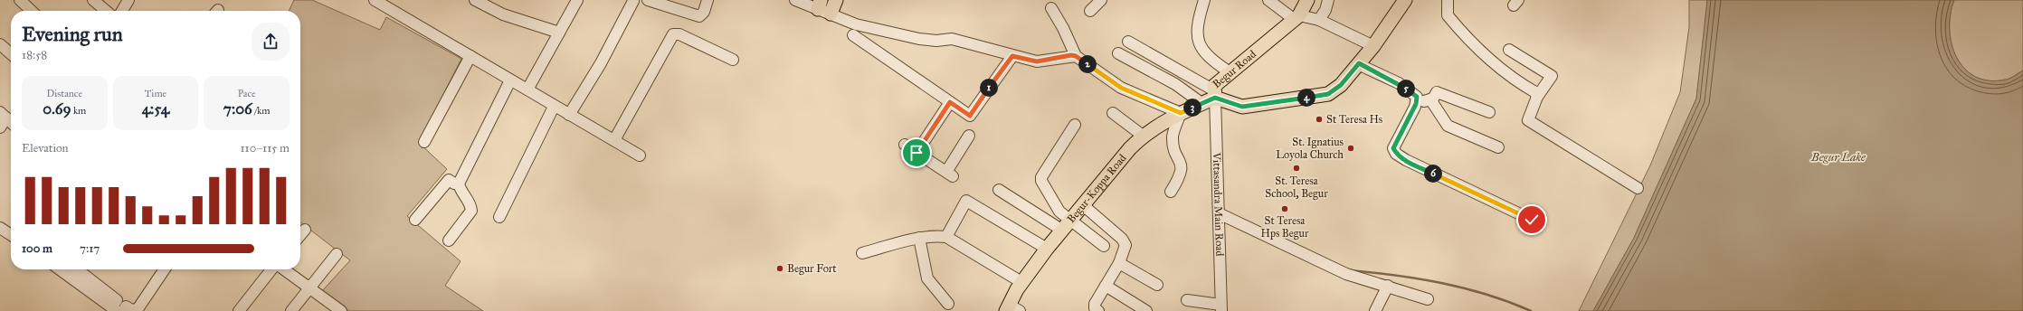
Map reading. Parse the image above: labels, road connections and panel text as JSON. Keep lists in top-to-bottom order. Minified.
{"streets":{"main road":["Begur Road","Begur-Koppa Road"],"street":["Vittasandra Main Road"]},"crossings":[["Begur Road","Begur-Koppa Road"],["Begur Road","Vittasandra Main Road"],["Begur-Koppa Road","Vittasandra Main Road"]],"water":["Begur Lake"],"places":["St Teresa Hs","St. Ignatius Loyola Church","St. Teresa School, Begur","St Teresa Hps Begur","Begur Fort"],"page":{"heading":["Evening run","18:58"],"pins":["2","1","5","4","3","6"],"stats":[["Distance","0.69 km"],["Time","4:54"],["Pace","7:06 /km"]],"chart":["Elevation","110–115 m"],"list":[{"name":"100 m","note":"7:17"}]}}
